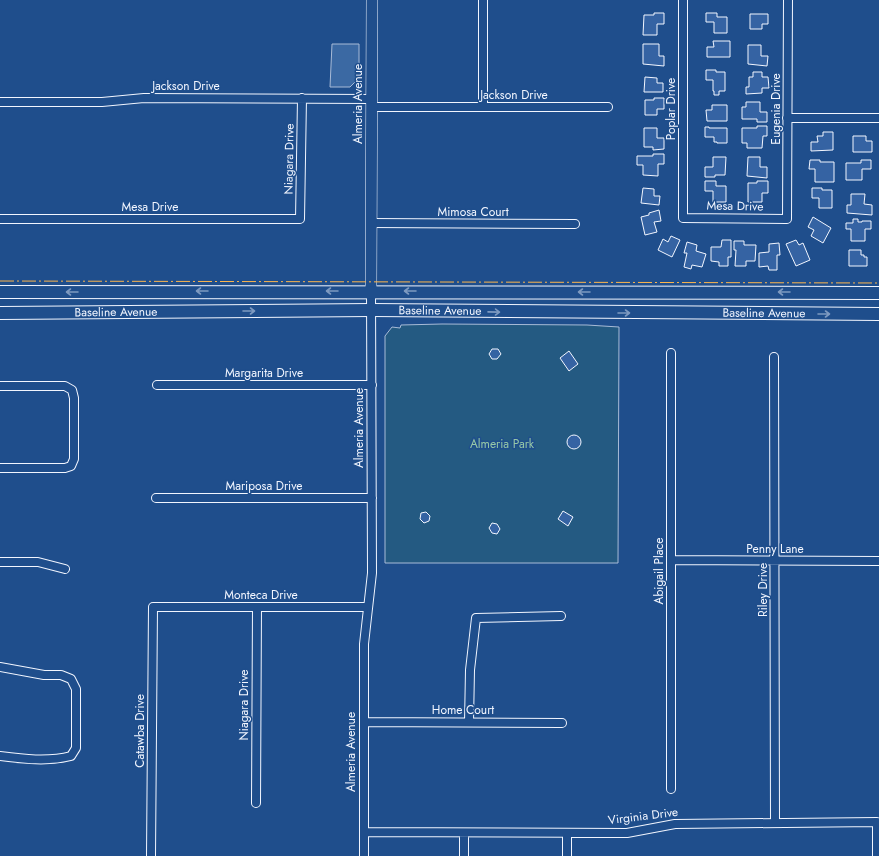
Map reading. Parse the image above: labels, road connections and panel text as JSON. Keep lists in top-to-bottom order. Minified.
{"streets":{"main road":["Baseline Avenue"],"street":["Jackson Drive","Almeria Avenue","Poplar Drive","Eugenia Drive","Niagara Drive","Mesa Drive","Mimosa Court","Margarita Drive","Mariposa Drive","Penny Lane","Abigail Place","Riley Drive","Monteca Drive","Home Court","Catawba Drive","Virginia Drive"]},"crossings":[["Jackson Drive","Almeria Avenue"],["Jackson Drive","Niagara Drive"],["Almeria Avenue","Mimosa Court"],["Almeria Avenue","Baseline Avenue"],["Almeria Avenue","Margarita Drive"],["Almeria Avenue","Mariposa Drive"],["Almeria Avenue","Monteca Drive"],["Almeria Avenue","Home Court"],["Almeria Avenue","Virginia Drive"],["Poplar Drive","Mesa Drive"],["Eugenia Drive","Mesa Drive"],["Niagara Drive","Mesa Drive"],["Niagara Drive","Monteca Drive"],["Penny Lane","Abigail Place"],["Penny Lane","Riley Drive"],["Riley Drive","Virginia Drive"],["Monteca Drive","Catawba Drive"]],"parks":["Almeria Park"]}
